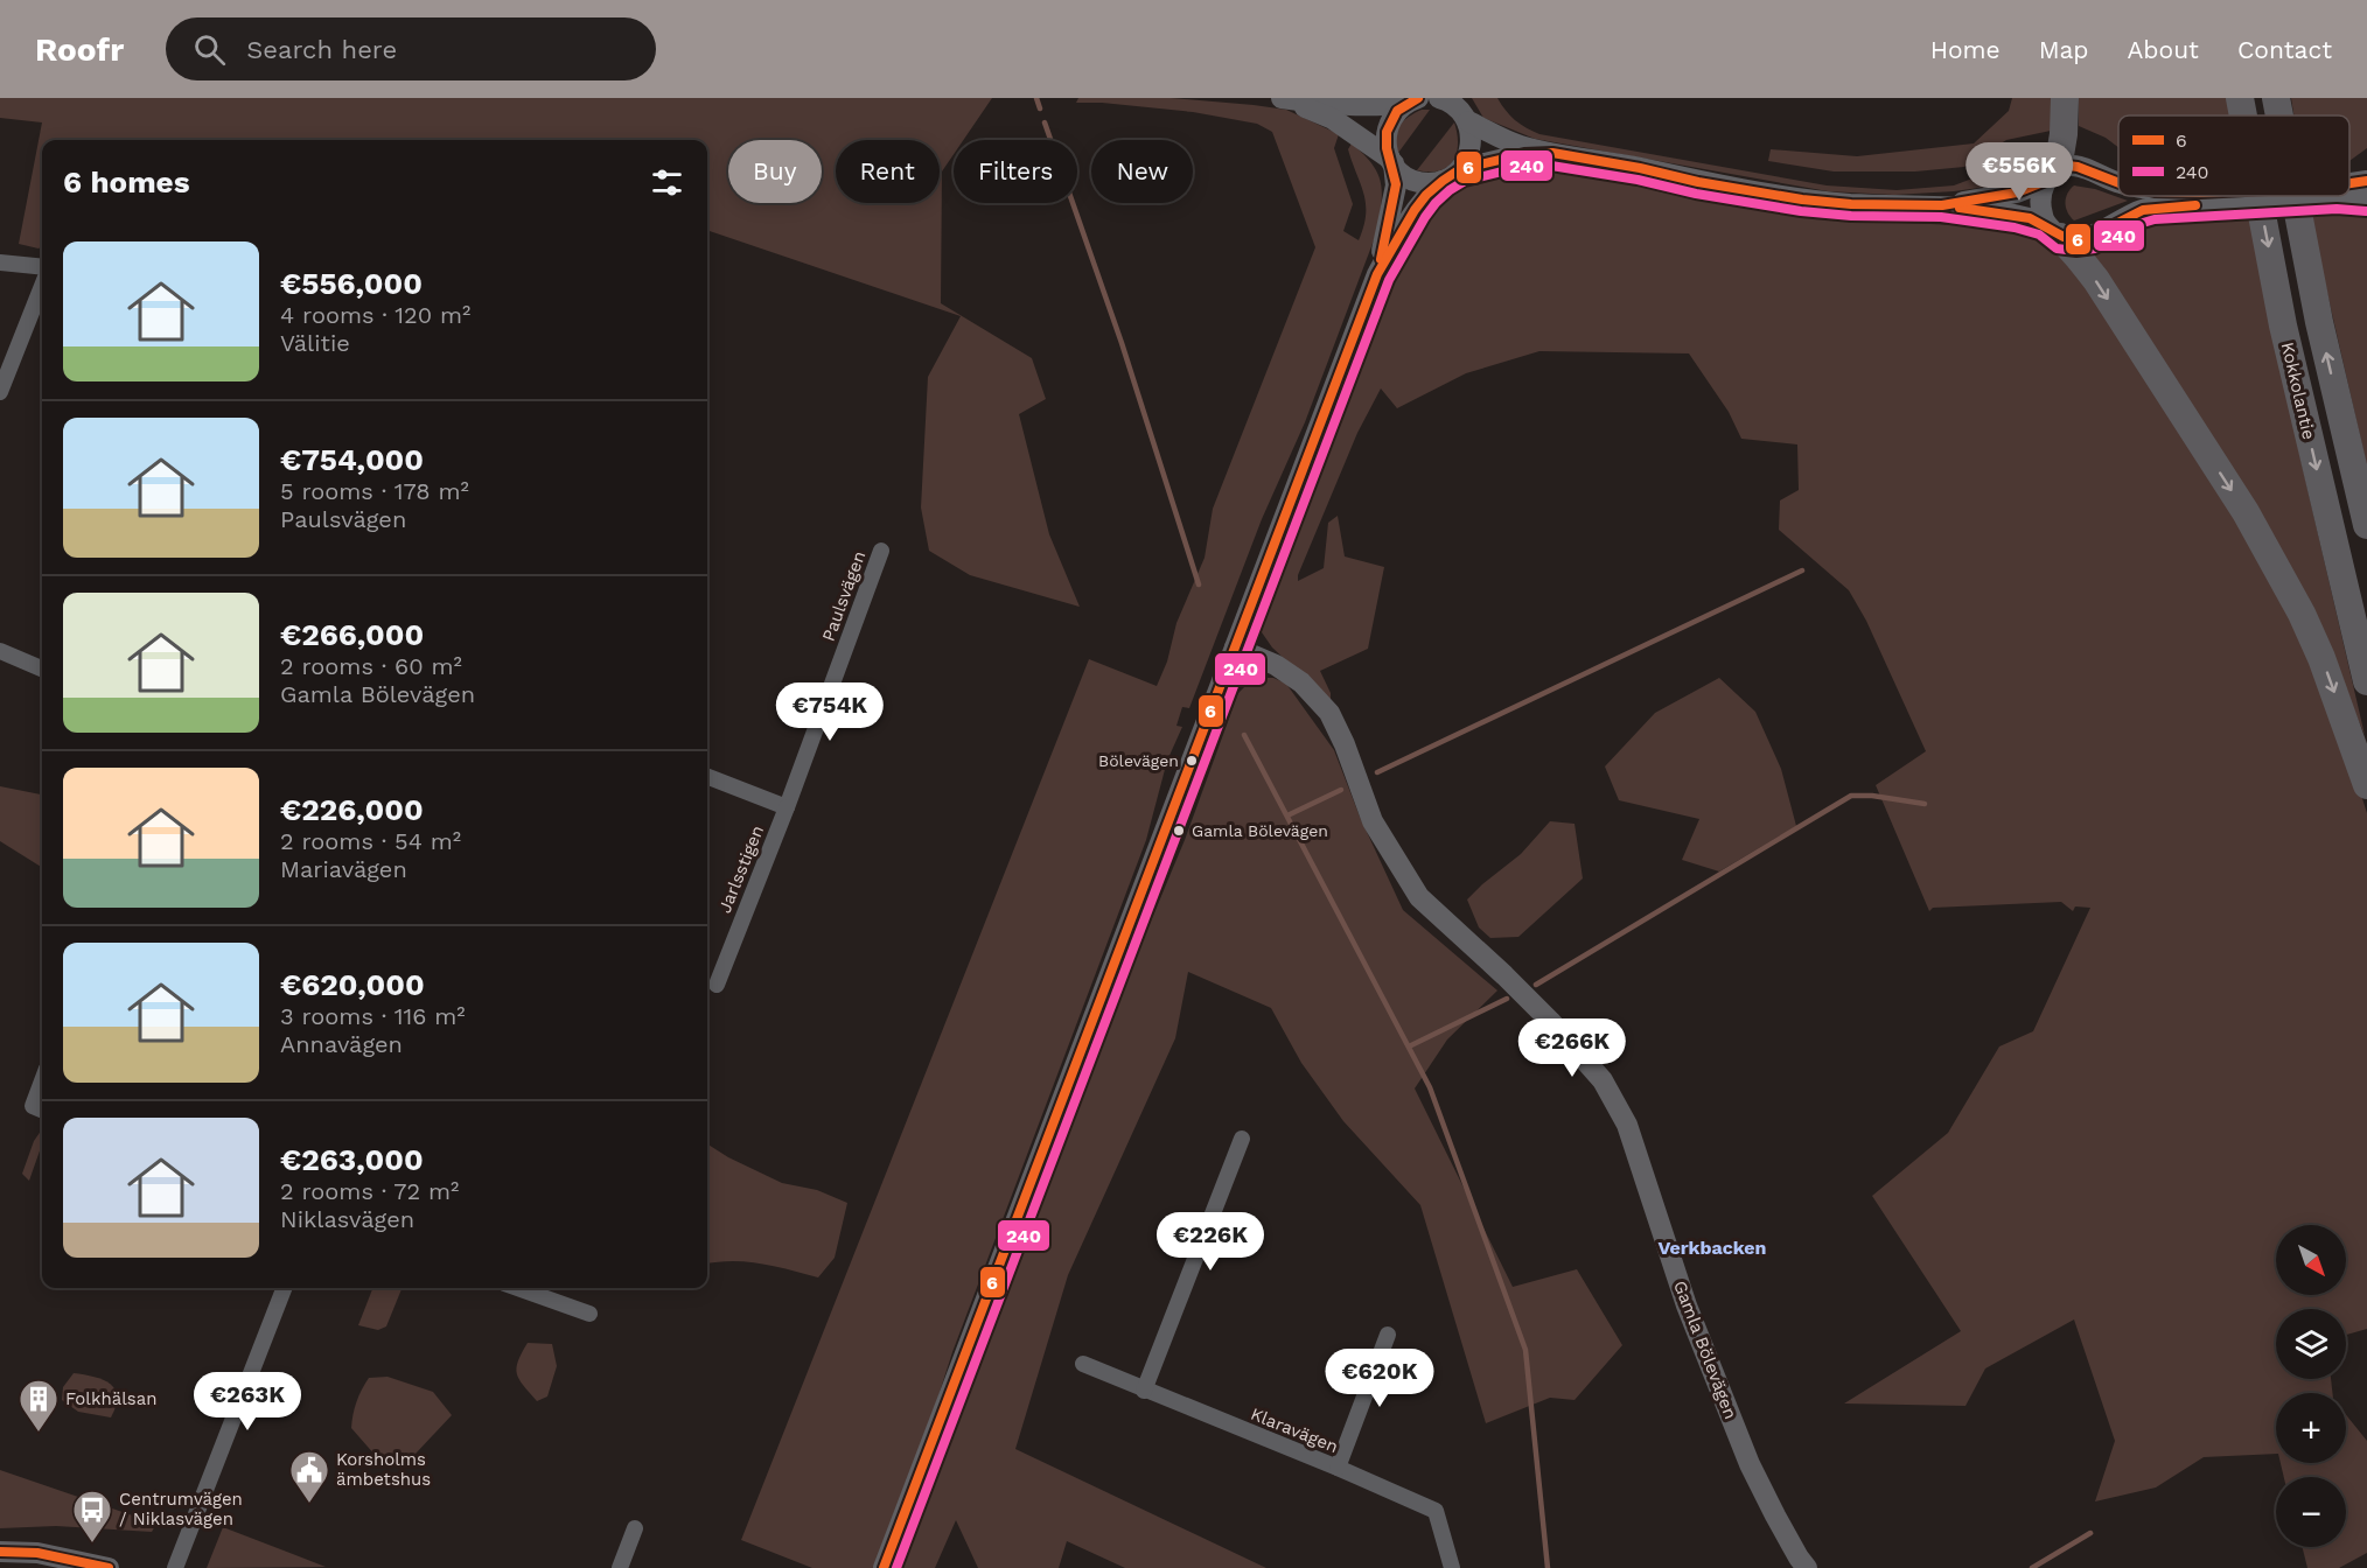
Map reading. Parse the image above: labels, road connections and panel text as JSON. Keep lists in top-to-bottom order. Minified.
{"streets":{"highway":["Kokkolantie"],"main road":["Gamla Bölevägen"],"street":["Paulsvägen","Jarlsstigen","Klaravägen"]},"crossings":[["Paulsvägen","Jarlsstigen"]],"districts":["Verkbacken"],"places":{"other":["Bölevägen","Gamla Bölevägen"],"building":["Folkhälsan"],"public building":["Korsholms ämbetshus"],"bus stop":["Centrumvägen / Niklasvägen"]},"lines":["transit line 6","transit line 240"],"legend":["6","240"],"north":"bottom right","page":{"header":"Roofr","search":"Search here","nav":["Home","Map","About","Contact"],"chip":["Buy","Rent","Filters","New"],"heading":"6 homes","price":["€556K","€754K","€266K","€226K","€620K","€263K"],"list":[{"name":"€556,000","note":"4 rooms · 120 m² · Välitie"},{"name":"€754,000","note":"5 rooms · 178 m² · Paulsvägen"},{"name":"€266,000","note":"2 rooms · 60 m² · Gamla Bölevägen"},{"name":"€226,000","note":"2 rooms · 54 m² · Mariavägen"},{"name":"€620,000","note":"3 rooms · 116 m² · Annavägen"},{"name":"€263,000","note":"2 rooms · 72 m² · Niklasvägen"}],"map_buttons":["+","−"]}}
